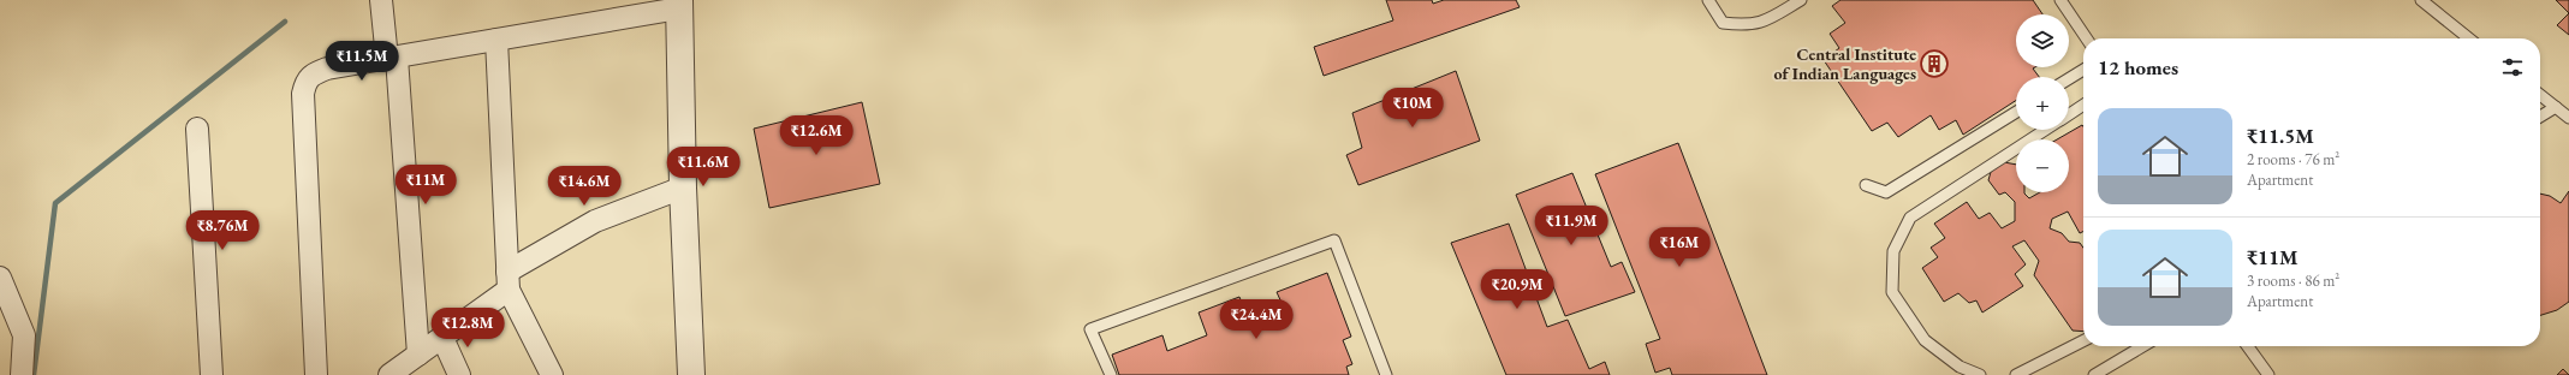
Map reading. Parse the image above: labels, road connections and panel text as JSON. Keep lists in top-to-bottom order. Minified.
{"places":{"building":["Central Institute of Indian Languages"]},"page":{"map_buttons":["+","−"],"heading":"12 homes","price":["₹11.5M","₹10M","₹12.6M","₹11.6M","₹11M","₹14.6M","₹11.9M","₹8.76M","₹16M","₹20.9M","₹24.4M","₹12.8M"],"list":[{"name":"₹11.5M","note":"2 rooms · 76 m² · Apartment"},{"name":"₹11M","note":"3 rooms · 86 m² · Apartment"}]}}
